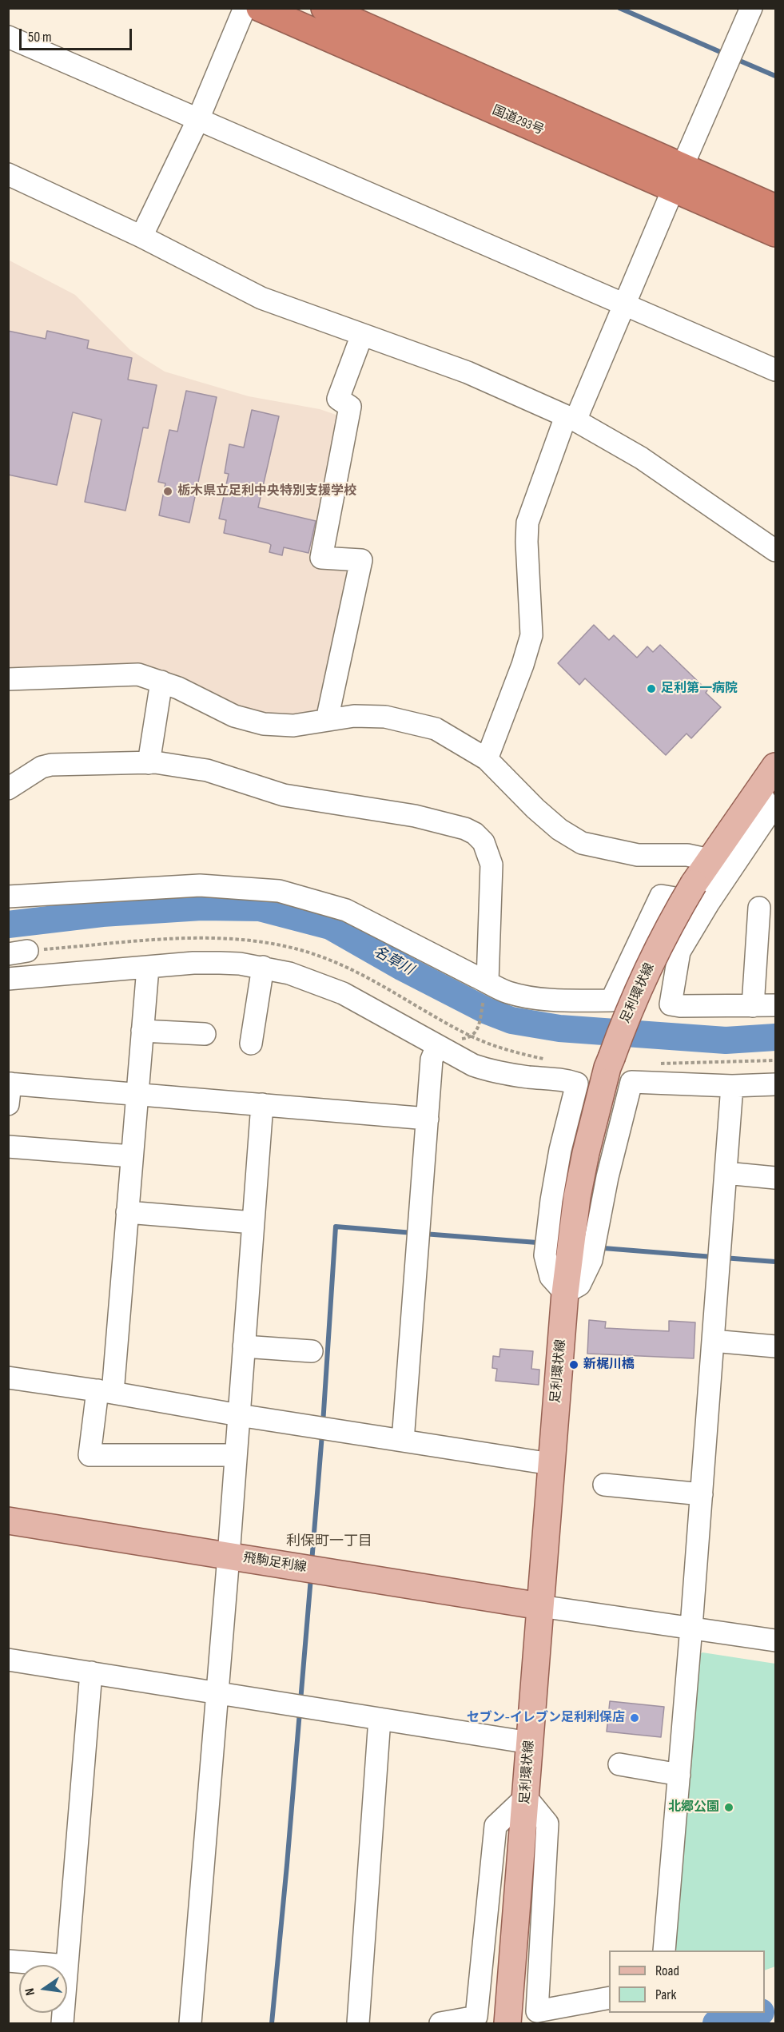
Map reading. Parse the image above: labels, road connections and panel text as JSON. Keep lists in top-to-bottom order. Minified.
{"streets":{"highway":["国道293号"],"main road":["足利環状線","飛駒足利線"]},"crossings":[["足利環状線","飛駒足利線"]],"districts":["利保町一丁目"],"water":["名草川"],"places":["栃木県立足利中央特別支援学校","足利第一病院","新梶川橋","セブン-イレブン足利利保店","北郷公園"],"legend":["Road","Park"],"scale_bar":"50 m","north":"left"}
